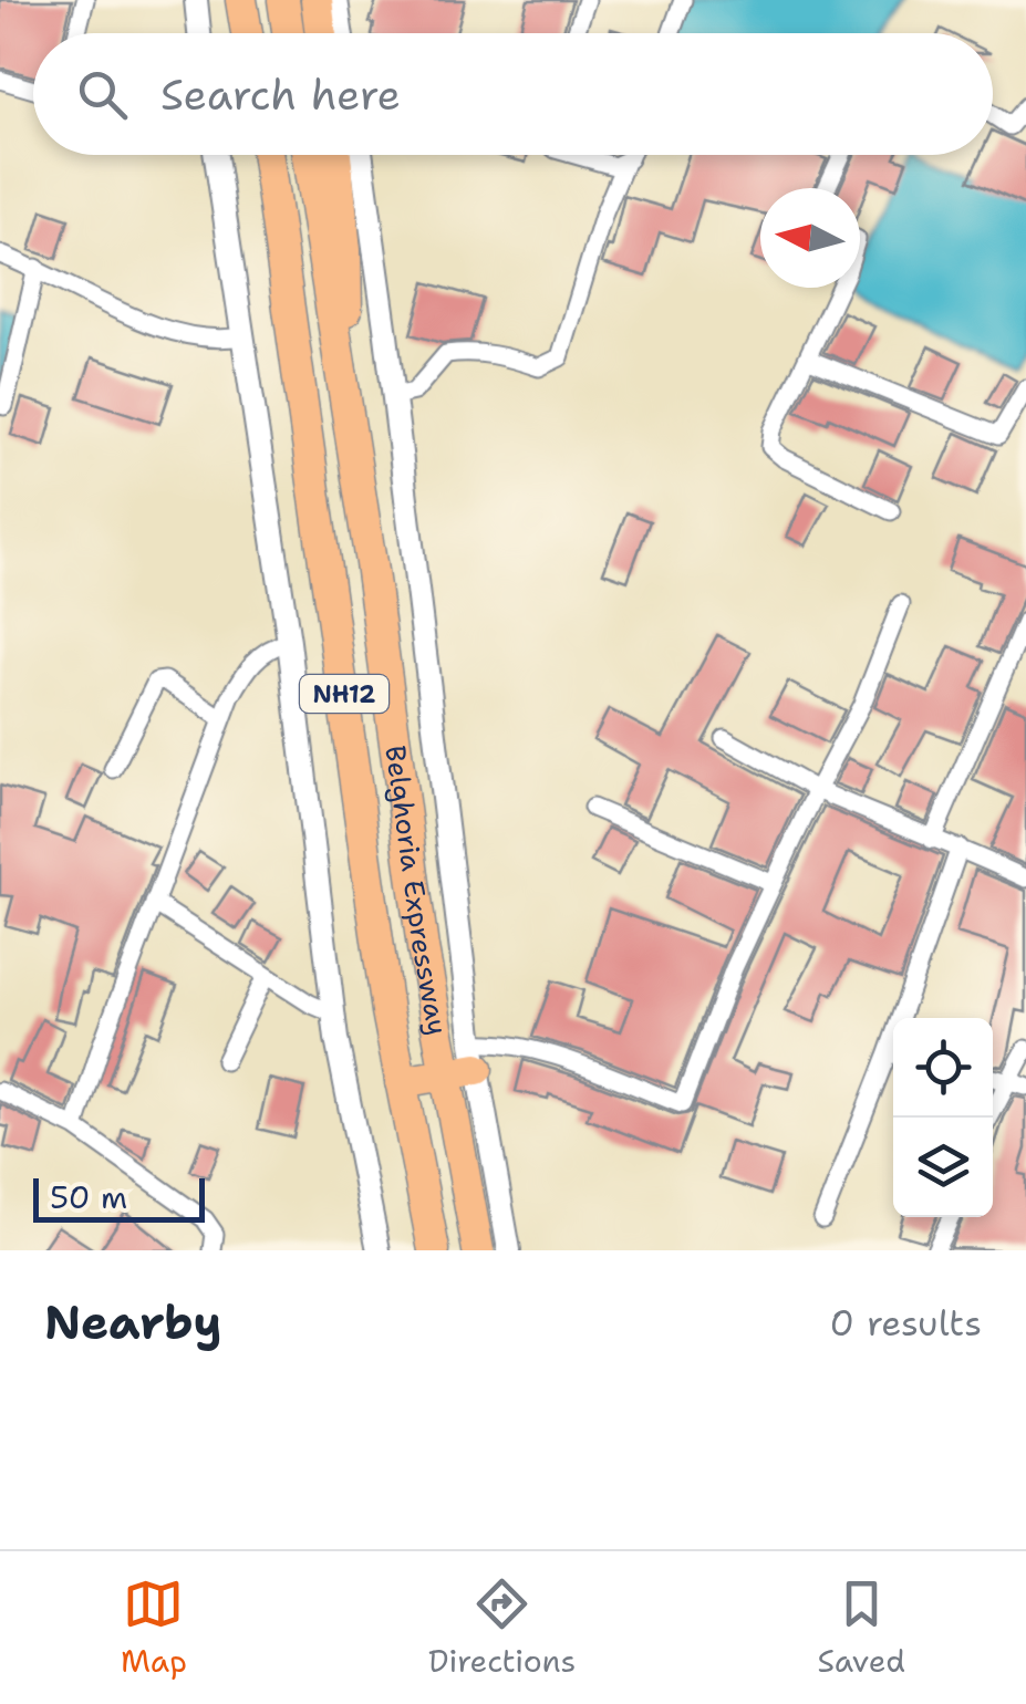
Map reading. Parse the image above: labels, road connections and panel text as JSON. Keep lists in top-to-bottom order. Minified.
{"streets":{"highway":["NH12","Belghoria Expressway"]},"scale_bar":"50 m","north":"left","page":{"search":"Search here","scale":"50 m","heading":["Nearby","0 results"],"nav":["Map","Directions","Saved"]}}
